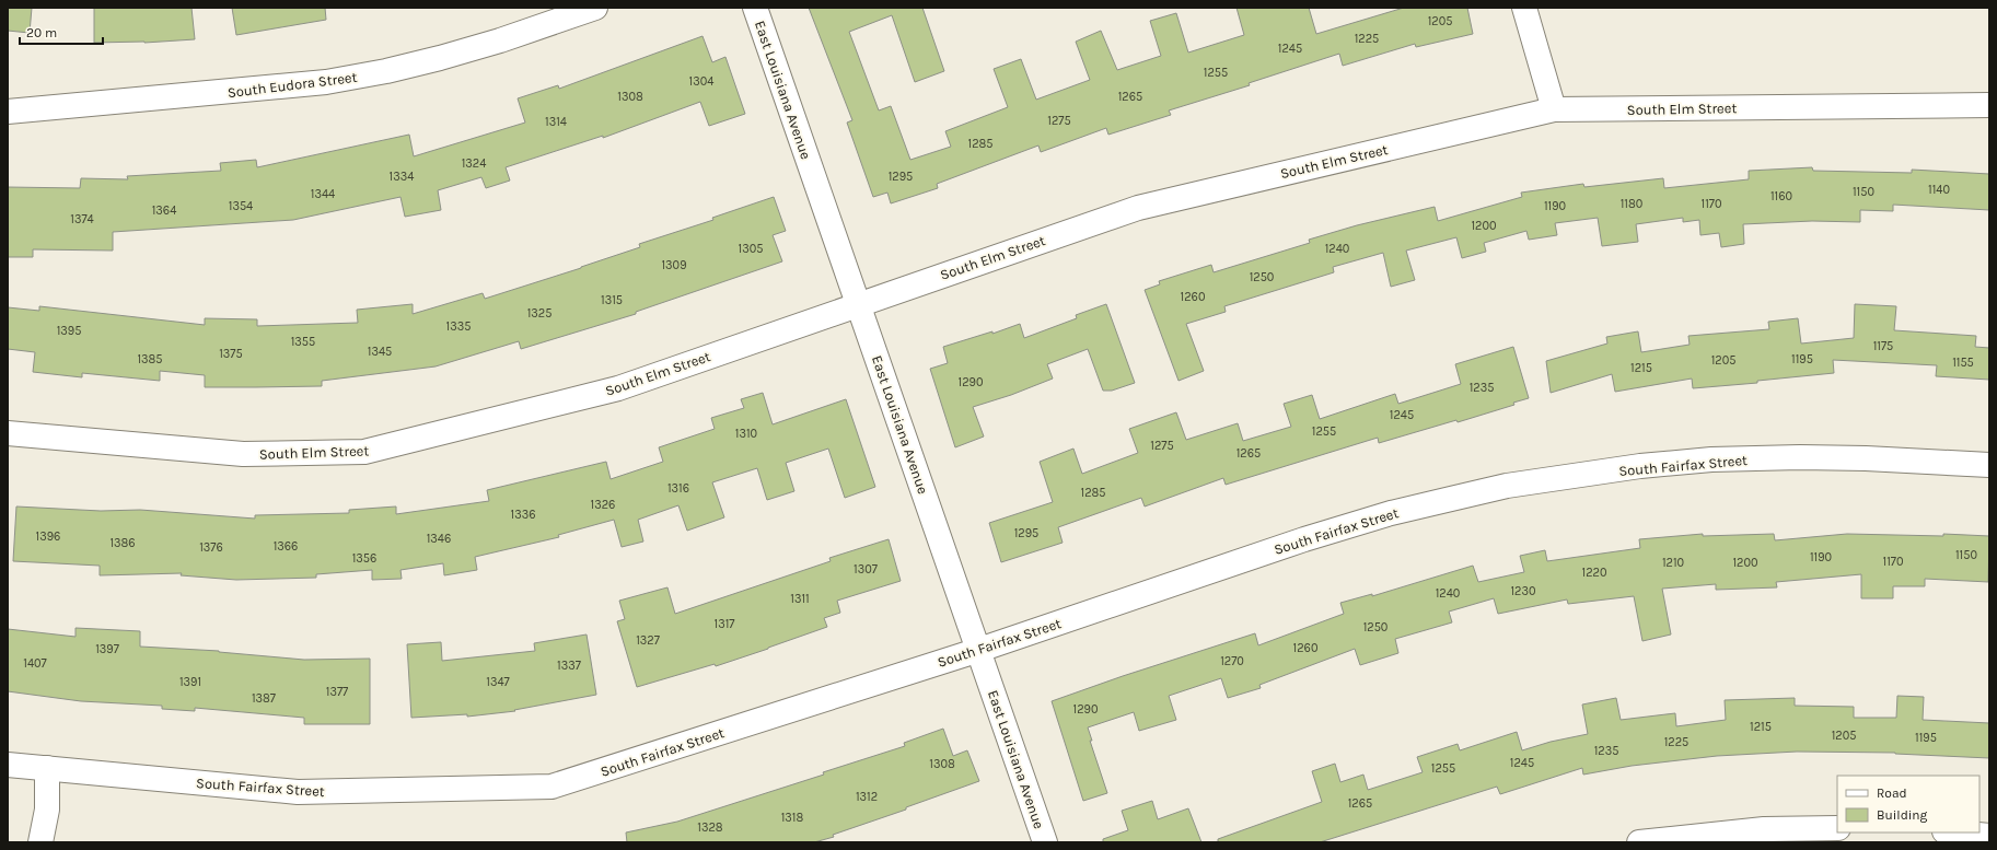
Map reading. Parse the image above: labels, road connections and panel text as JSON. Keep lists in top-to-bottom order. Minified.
{"streets":{"street":["South Eudora Street","East Louisiana Avenue","South Elm Street","South Fairfax Street"]},"crossings":[["East Louisiana Avenue","South Elm Street"],["East Louisiana Avenue","South Fairfax Street"]],"house_numbers":["1205","1225","1245","1255","1304","1308","1265","1275","1314","1285","1324","1334","1295","1140","1150","1344","1160","1180","1170","1354","1190","1364","1374","1200","1305","1240","1309","1250","1260","1315","1325","1335","1395","1355","1175","1345","1375","1385","1195","1205","1155","1215","1290","1235","1245","1255","1310","1275","1265","1316","1285","1326","1336","1295","1396","1346","1386","1366","1376","1150","1190","1356","1170","1210","1200","1307","1220","1230","1240","1311","1317","1250","1327","1260","1397","1270","1407","1337","1391","1347","1377","1387","1290","1215","1205","1195","1225","1235","1245","1308","1255","1312","1265","1318","1328"],"legend":["Road","Building"],"scale_bar":"20 m"}
